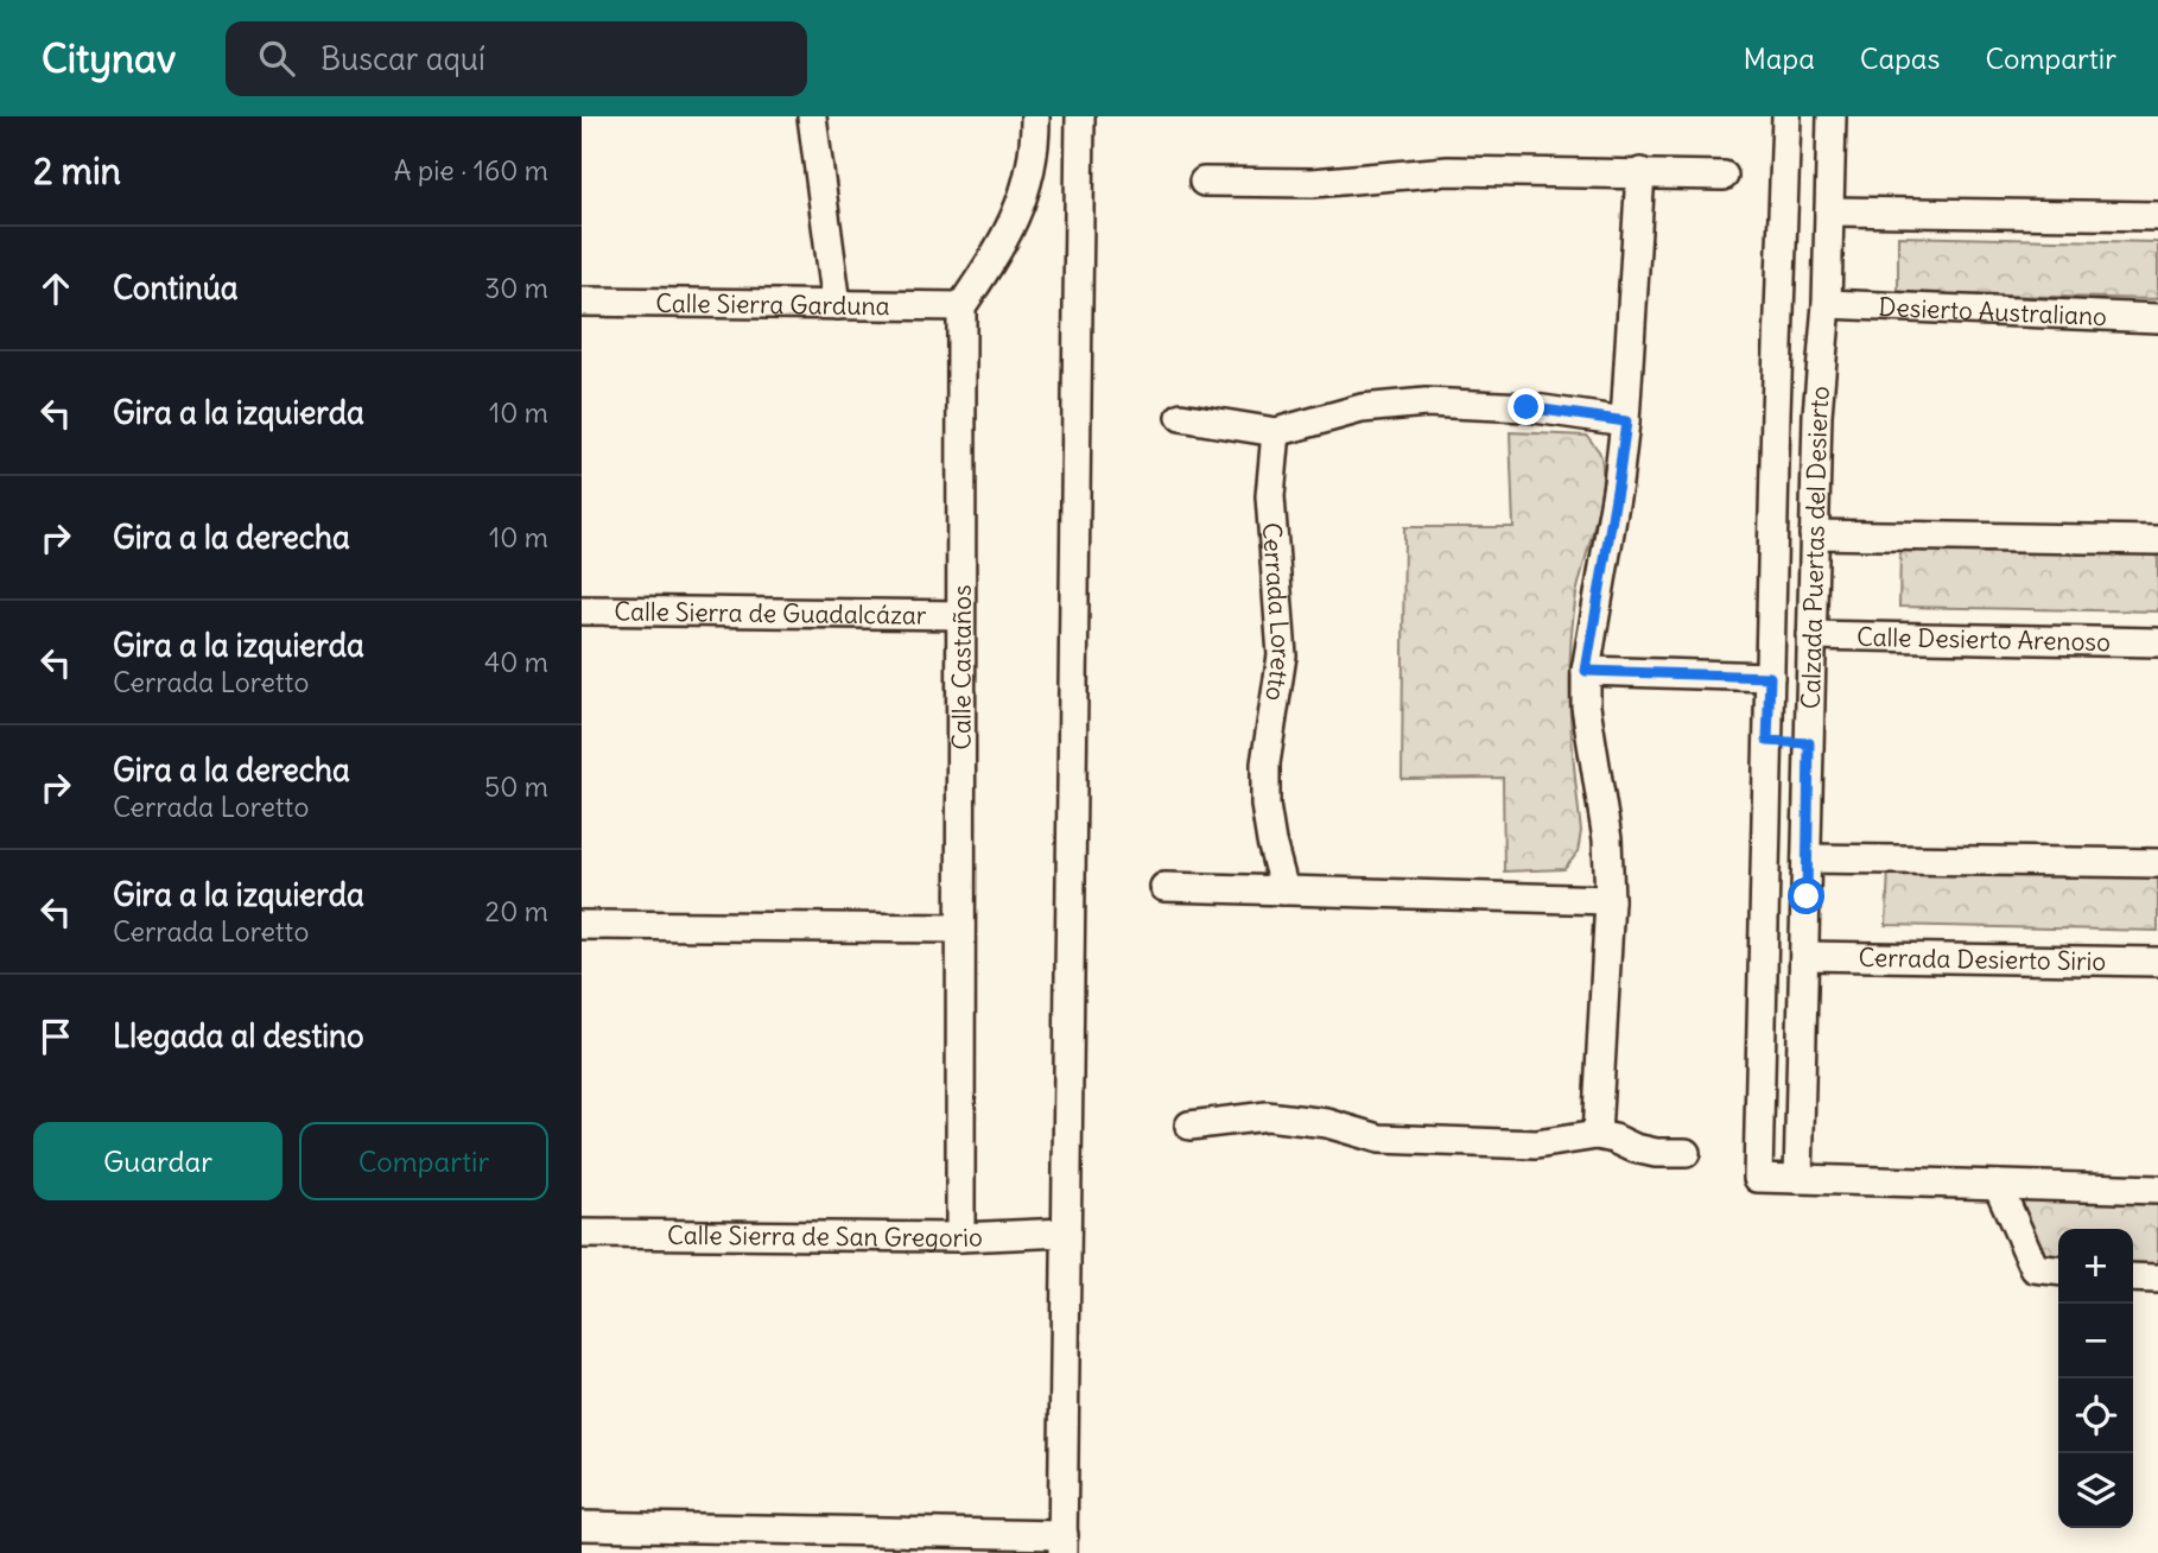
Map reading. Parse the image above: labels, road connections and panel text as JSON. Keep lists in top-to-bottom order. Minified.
{"streets":{"street":["Calle Sierra Garduna","Desierto Australiano","Calzada Puertas del Desierto","Calle Sierra de Guadalcázar","Cerrada Loretto","Calle Desierto Arenoso","Calle Castaños","Cerrada Desierto Sirio","Calle Sierra de San Gregorio"]},"crossings":[["Calle Sierra Garduna","Calle Castaños"],["Desierto Australiano","Calzada Puertas del Desierto"],["Calzada Puertas del Desierto","Calle Desierto Arenoso"],["Calzada Puertas del Desierto","Cerrada Desierto Sirio"],["Calle Sierra de Guadalcázar","Calle Castaños"],["Calle Castaños","Calle Sierra de San Gregorio"]],"page":{"header":"Citynav","search":"Buscar aquí","nav":["Mapa","Capas","Compartir"],"heading":["2 min","A pie · 160 m"],"list":[["Continúa","30 m"],["Gira a la izquierda","10 m"],["Gira a la derecha","10 m"],["Gira a la izquierda","Cerrada Loretto","40 m"],["Gira a la derecha","Cerrada Loretto","50 m"],["Gira a la izquierda","Cerrada Loretto","20 m"],"Llegada al destino"],"buttons":["Guardar","Compartir"],"map_buttons":["+","−"]}}
